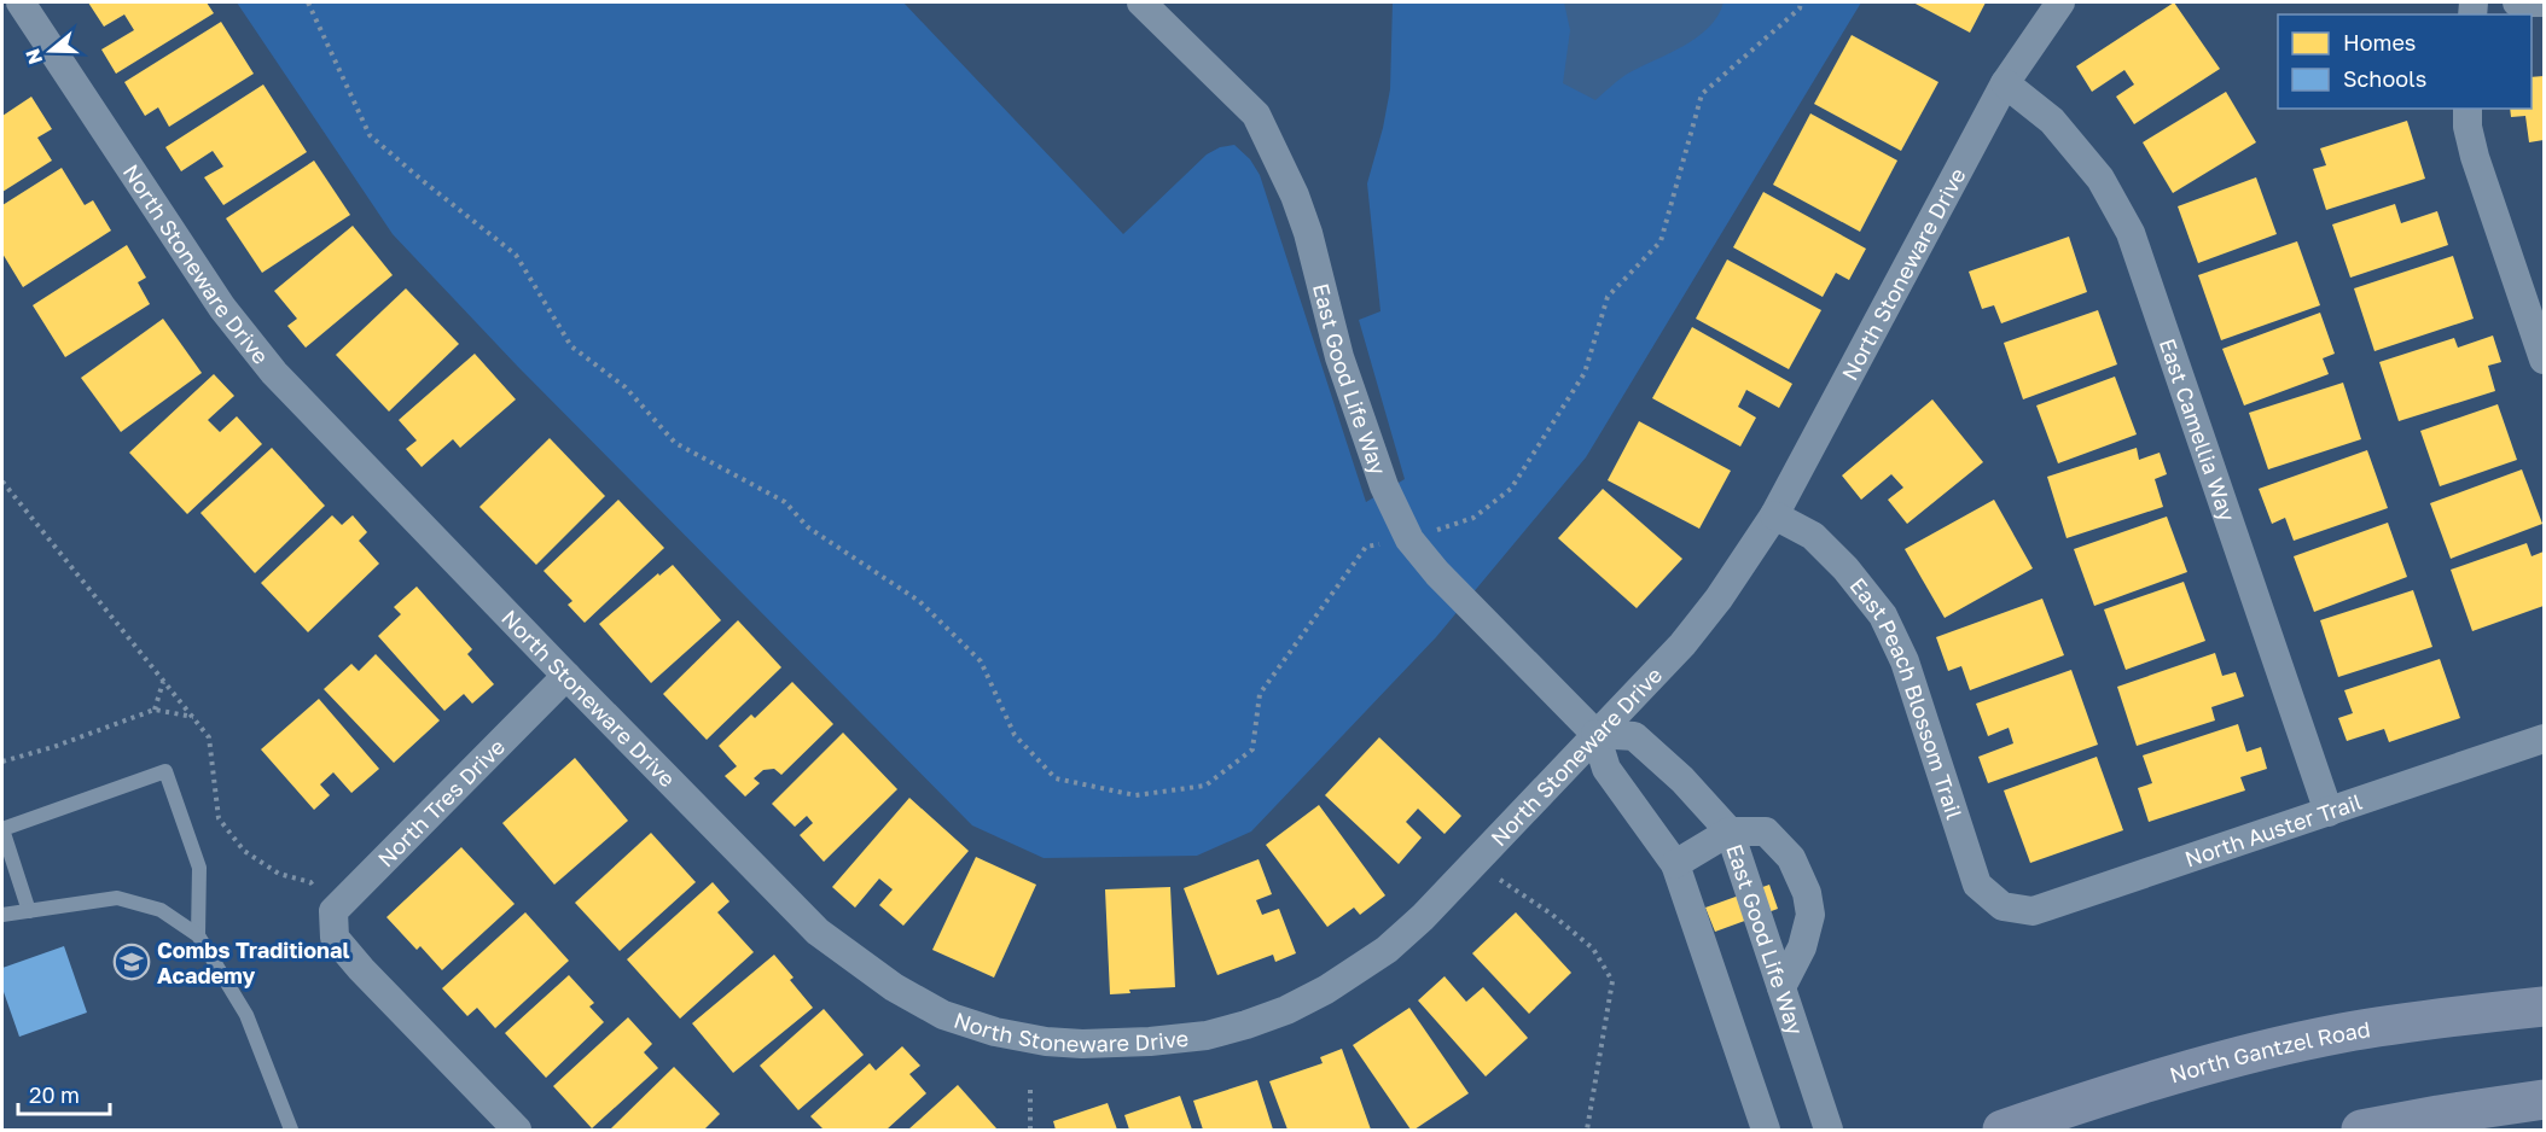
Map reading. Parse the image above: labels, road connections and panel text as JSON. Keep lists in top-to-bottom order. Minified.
{"streets":{"main road":["North Gantzel Road"],"street":["North Stoneware Drive","East Good Life Way","East Camellia Way","East Peach Blossom Trail","North Tres Drive","North Auster Trail"]},"crossings":[["North Stoneware Drive","East Good Life Way"],["North Stoneware Drive","East Camellia Way"],["North Stoneware Drive","East Peach Blossom Trail"],["North Stoneware Drive","North Tres Drive"],["East Camellia Way","North Auster Trail"],["East Peach Blossom Trail","North Auster Trail"]],"places":{"school or university":["Combs Traditional Academy"]},"legend":["Homes","Schools"],"scale_bar":"20 m","north":"left"}
